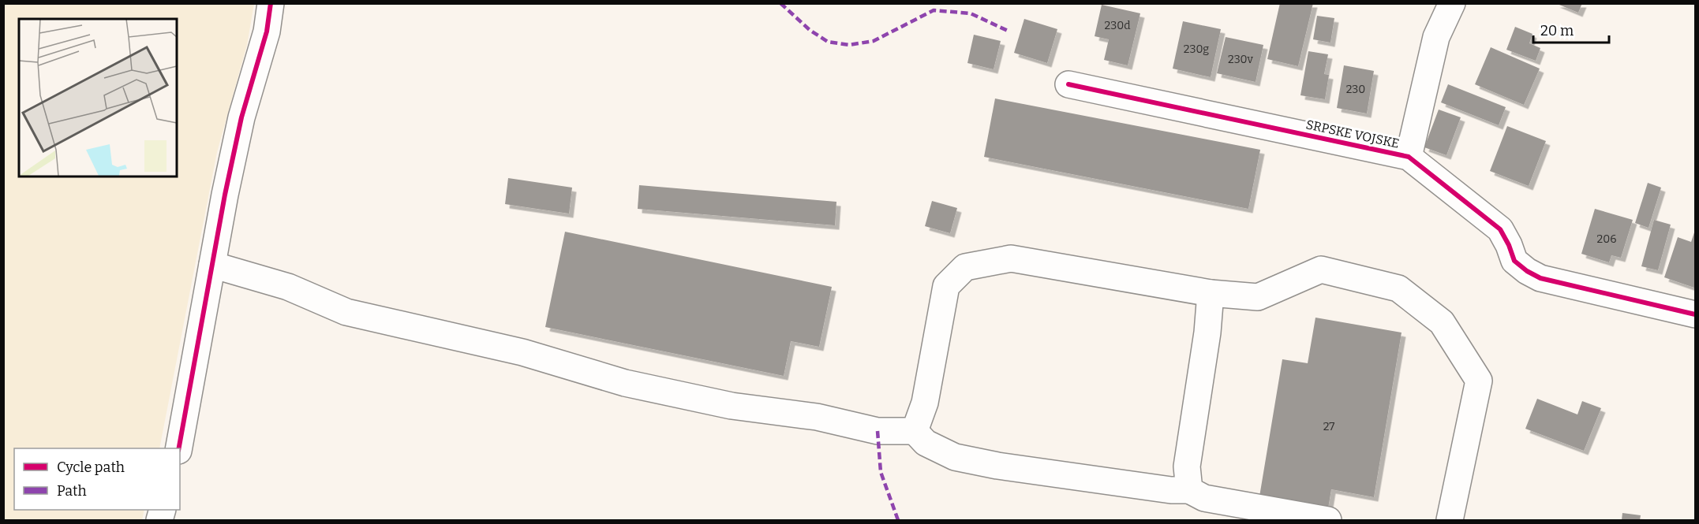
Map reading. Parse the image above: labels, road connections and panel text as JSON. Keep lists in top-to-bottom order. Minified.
{"streets":{"street":["SRPSKE VOJSKE"]},"house_numbers":["230d","230g","230v","230","206","27"],"legend":["Cycle path","Path"],"scale_bar":"20 m"}
